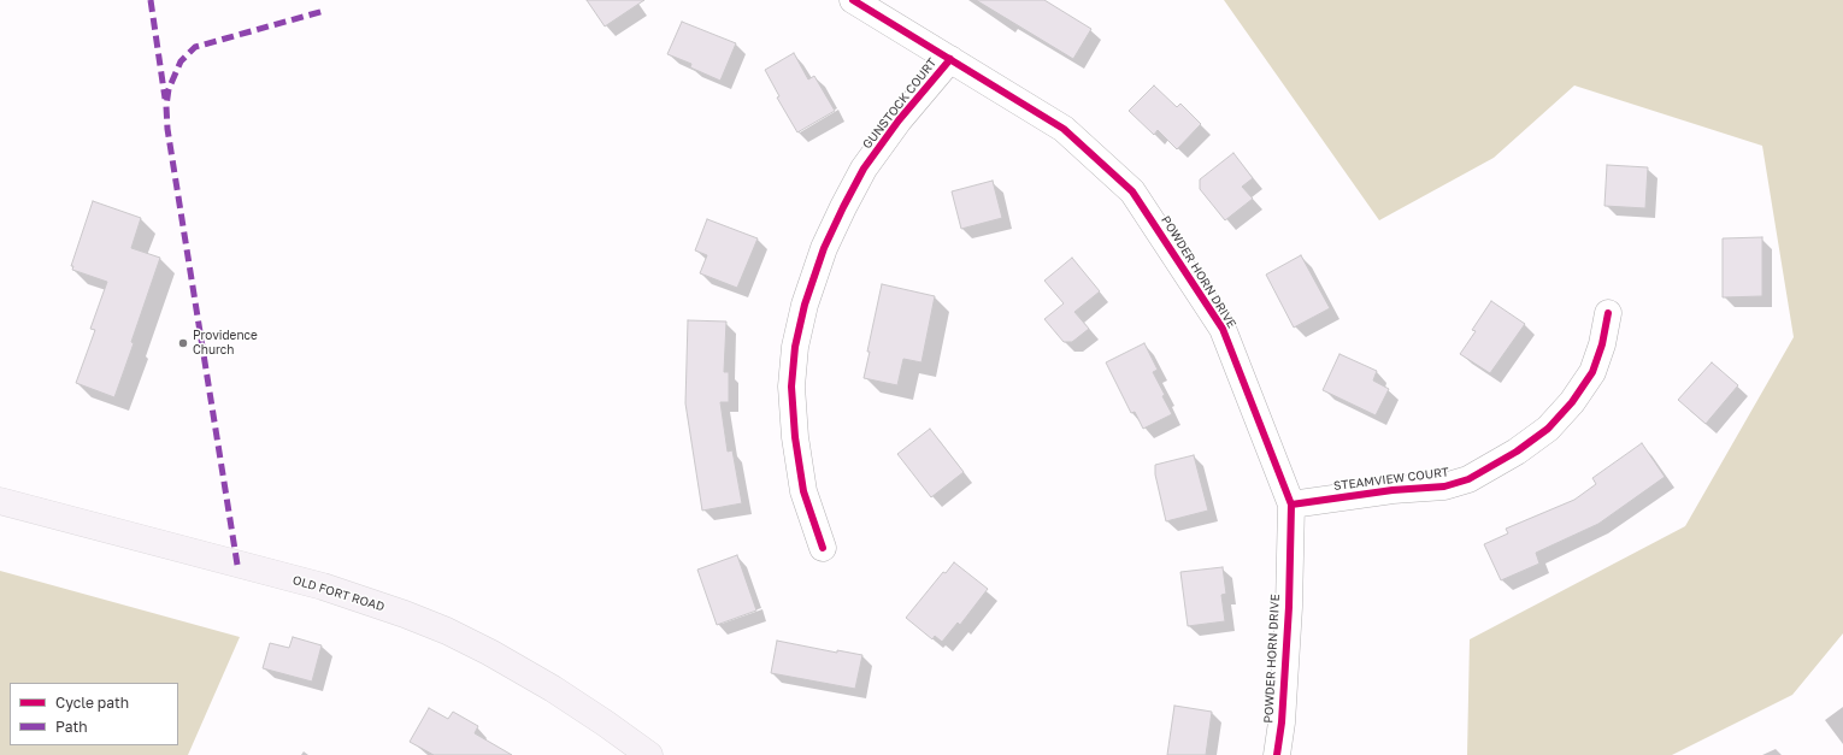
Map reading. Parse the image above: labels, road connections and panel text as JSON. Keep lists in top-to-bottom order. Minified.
{"streets":{"main road":["OLD FORT ROAD"],"street":["GUNSTOCK COURT","POWDER HORN DRIVE","STEAMVIEW COURT"]},"crossings":[["GUNSTOCK COURT","POWDER HORN DRIVE"],["POWDER HORN DRIVE","STEAMVIEW COURT"]],"places":["Providence Church"],"legend":["Cycle path","Path"]}
